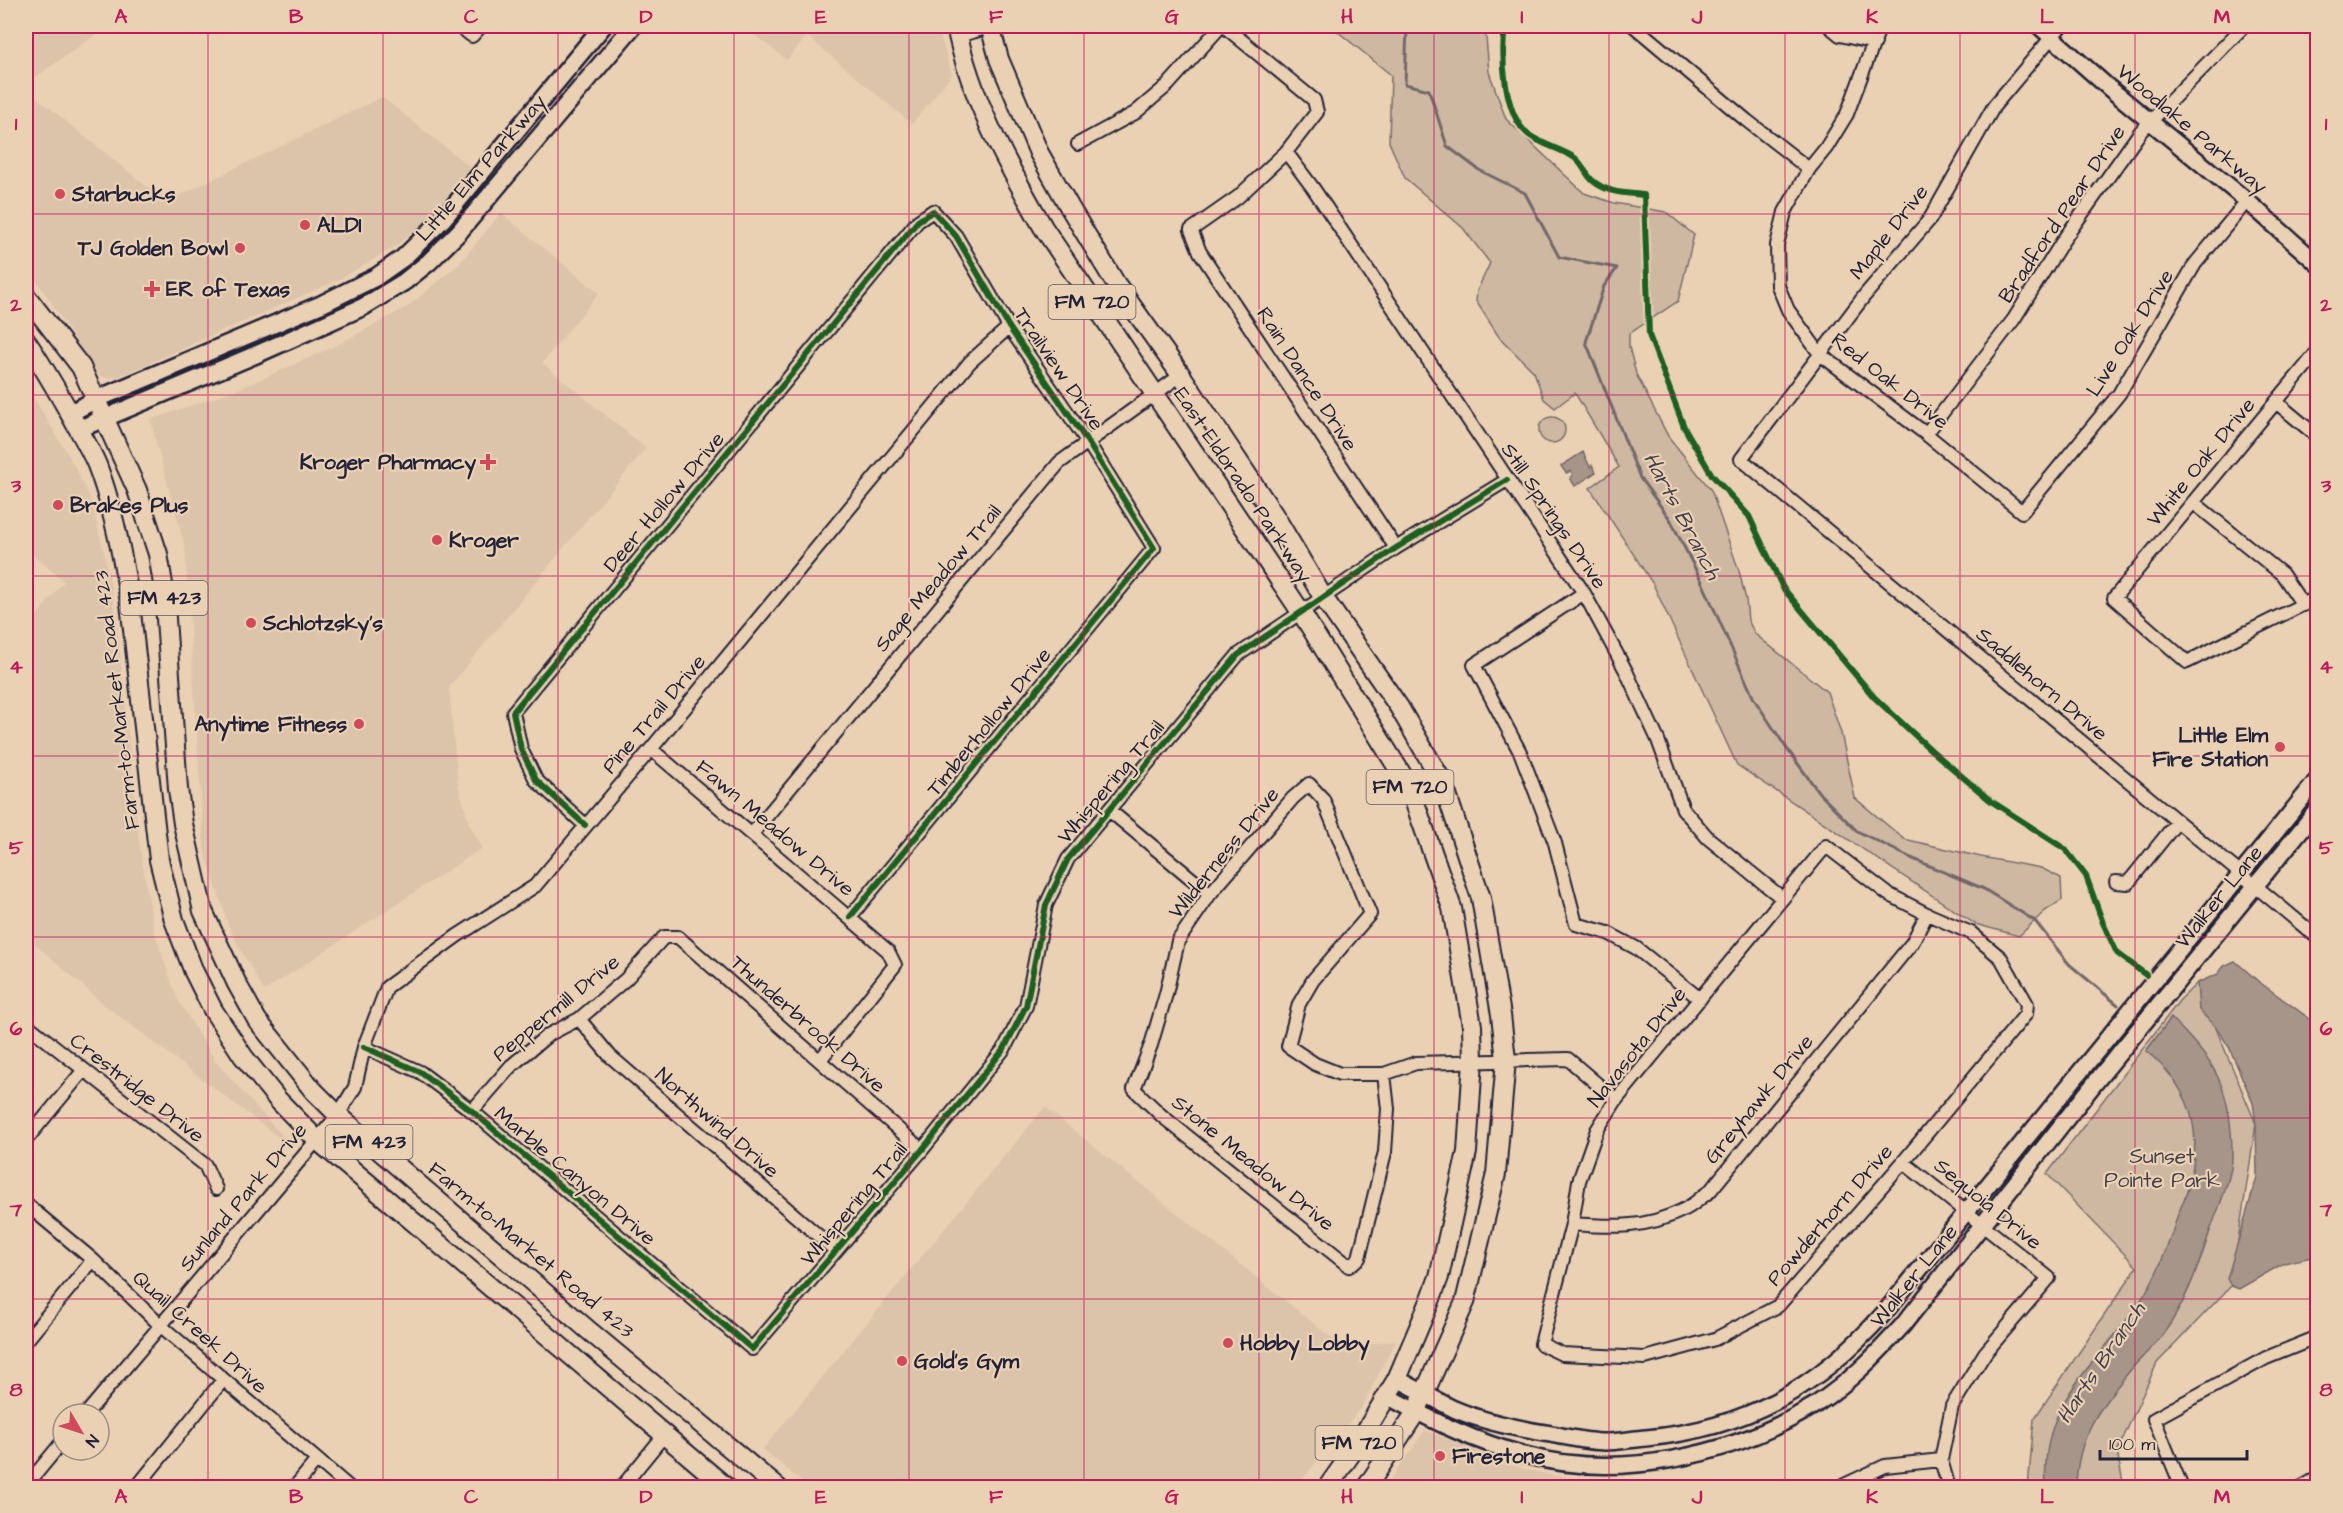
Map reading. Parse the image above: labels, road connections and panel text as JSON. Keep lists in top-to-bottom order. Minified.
{"streets":{"main road":["Little Elm Parkway","FM 720","East Eldorado Parkway","FM 423","Farm-to-Market Road 423"],"street":["Woodlake Parkway","Bradford Pear Drive","Maple Drive","Live Oak Drive","Trailview Drive","Rain Dance Drive","Red Oak Drive","White Oak Drive","Deer Hollow Drive","Still Springs Drive","Sage Meadow Trail","Saddlehorn Drive","Pine Trail Drive","Timberhollow Drive","Whispering Trail","Fawn Meadow Drive","Wilderness Drive","Walker Lane","Peppermill Drive","Thunderbrook Drive","Navasota Drive","Crestridge Drive","Greyhawk Drive","Northwind Drive","Stone Meadow Drive","Marble Canyon Drive","Sunland Park Drive","Sequoia Drive","Powderhorn Drive","Quail Creek Drive"]},"crossings":[["Woodlake Parkway","Bradford Pear Drive"],["Woodlake Parkway","Maple Drive"],["Woodlake Parkway","Live Oak Drive"],["Little Elm Parkway","Farm-to-Market Road 423"],["Bradford Pear Drive","Red Oak Drive"],["Maple Drive","Red Oak Drive"],["Maple Drive","Saddlehorn Drive"],["Live Oak Drive","Red Oak Drive"],["Trailview Drive","Deer Hollow Drive"],["Trailview Drive","Sage Meadow Trail"],["Trailview Drive","Pine Trail Drive"],["Trailview Drive","Timberhollow Drive"],["Rain Dance Drive","Still Springs Drive"],["Rain Dance Drive","Whispering Trail"],["East Eldorado Parkway","Sage Meadow Trail"],["East Eldorado Parkway","Whispering Trail"],["East Eldorado Parkway","Walker Lane"],["Deer Hollow Drive","Pine Trail Drive"],["Still Springs Drive","Whispering Trail"],["Still Springs Drive","Navasota Drive"],["Sage Meadow Trail","Fawn Meadow Drive"],["Saddlehorn Drive","Walker Lane"],["Farm-to-Market Road 423","Pine Trail Drive"],["Farm-to-Market Road 423","Sunland Park Drive"],["Pine Trail Drive","Fawn Meadow Drive"],["Pine Trail Drive","Marble Canyon Drive"],["Pine Trail Drive","Sunland Park Drive"],["Timberhollow Drive","Fawn Meadow Drive"],["Whispering Trail","Thunderbrook Drive"],["Whispering Trail","Northwind Drive"],["Whispering Trail","Marble Canyon Drive"],["Fawn Meadow Drive","Thunderbrook Drive"],["Wilderness Drive","Stone Meadow Drive"],["Walker Lane","Sequoia Drive"],["Peppermill Drive","Thunderbrook Drive"],["Peppermill Drive","Northwind Drive"],["Peppermill Drive","Marble Canyon Drive"],["Navasota Drive","Greyhawk Drive"],["Navasota Drive","Powderhorn Drive"],["Greyhawk Drive","Powderhorn Drive"],["Sunland Park Drive","Quail Creek Drive"],["Sequoia Drive","Powderhorn Drive"]],"water":["Harts Branch"],"parks":["Sunset Pointe Park"],"places":{"other":["Starbucks","ALDI","TJ Golden Bowl","Brakes Plus","Kroger","Schlotzsky's","Anytime Fitness","Little Elm Fire Station","Hobby Lobby","Gold's Gym","Firestone"],"health":["ER of Texas","Kroger Pharmacy"]},"scale_bar":"100 m","north":"bottom right","grid":{"columns":["A","B","C","D","E","F","G","H","I","J","K","L","M"],"rows":["1","2","3","4","5","6","7","8"]}}
